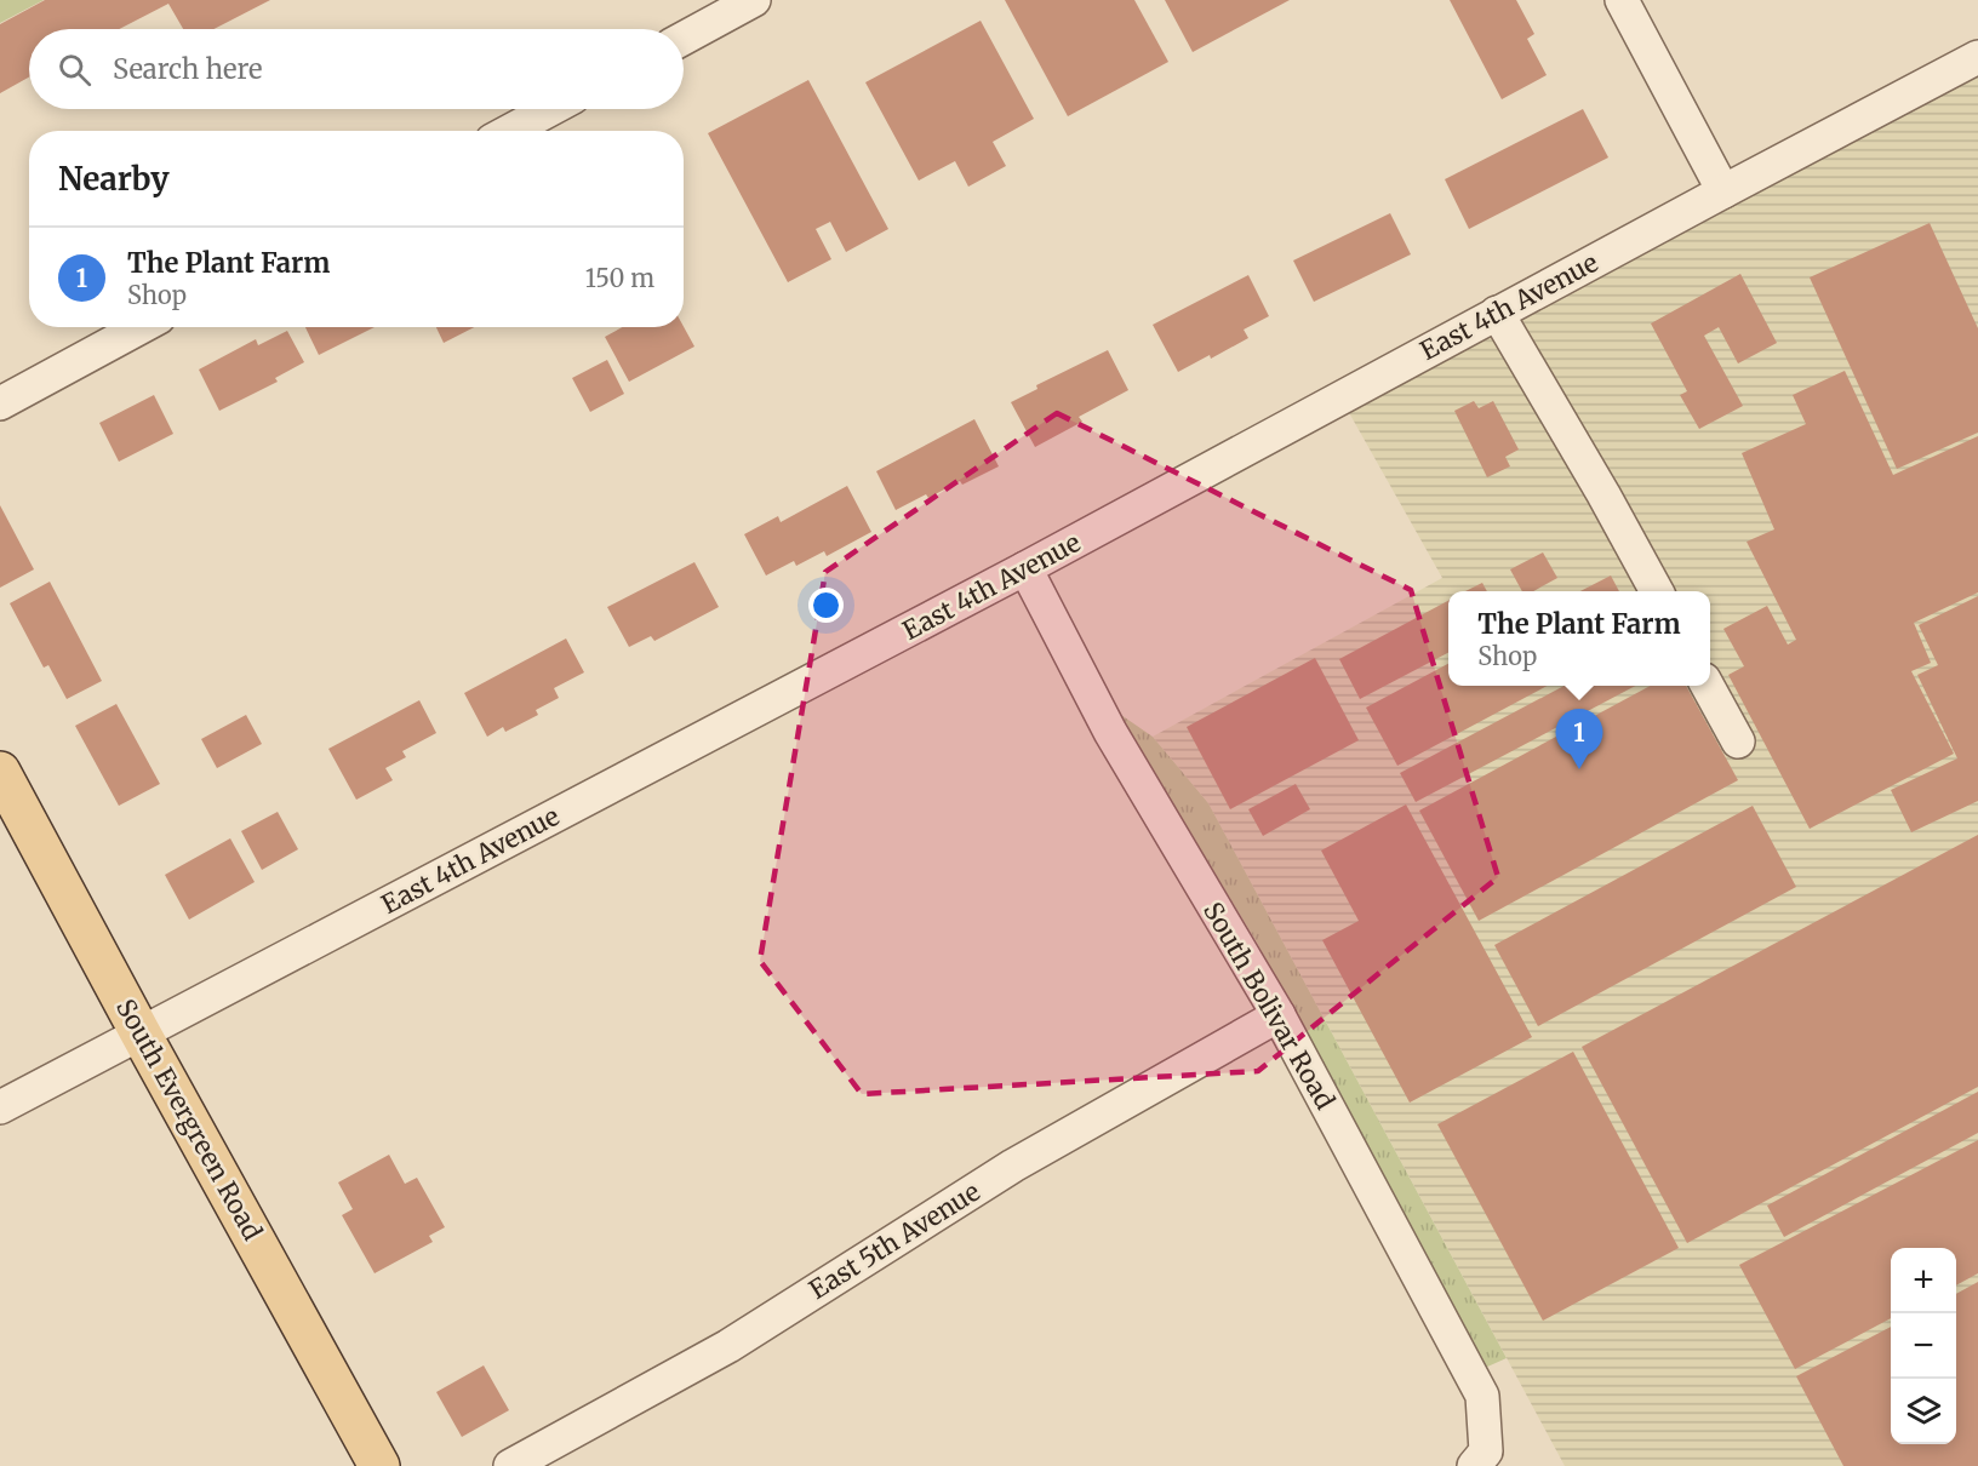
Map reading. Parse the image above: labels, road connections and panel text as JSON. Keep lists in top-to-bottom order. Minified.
{"streets":{"main road":["South Evergreen Road"],"street":["East 4th Avenue","South Bolivar Road","East 5th Avenue"]},"crossings":[["East 4th Avenue","South Bolivar Road"],["East 4th Avenue","South Evergreen Road"],["South Bolivar Road","East 5th Avenue"]],"page":{"search":"Search here","heading":"Nearby","list":[{"mark":"1","name":"The Plant Farm","note":"Shop","value":"150 m"}],"popup":["The Plant Farm","Shop"],"pins":"1","map_buttons":["+","−"]}}
